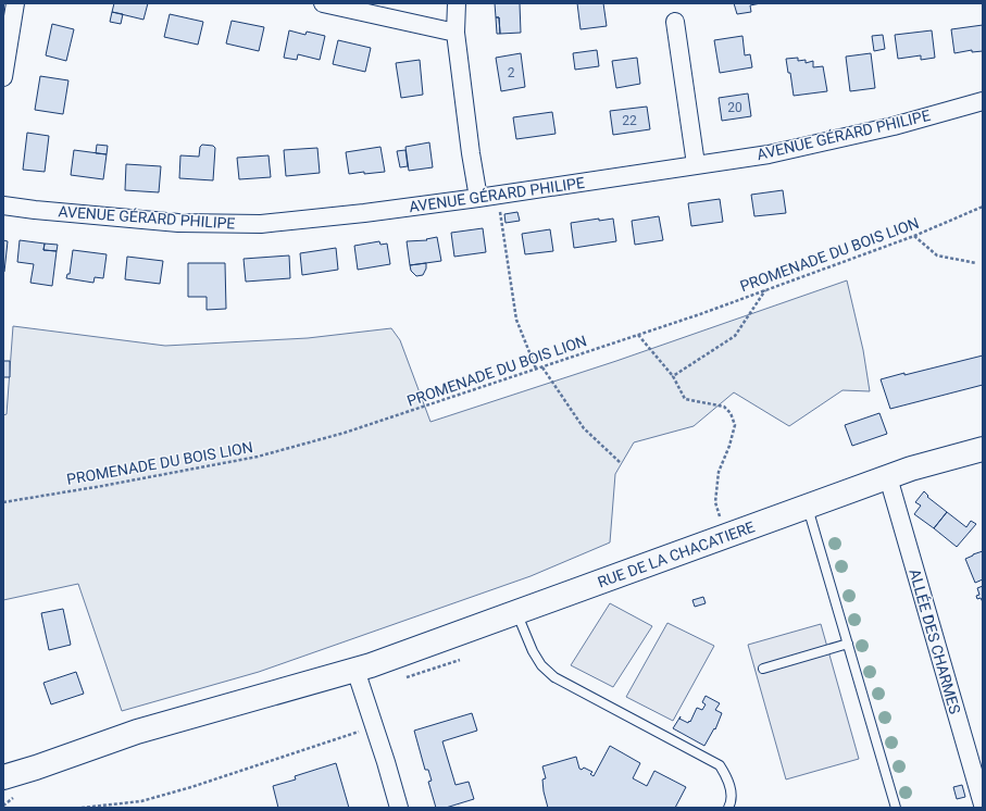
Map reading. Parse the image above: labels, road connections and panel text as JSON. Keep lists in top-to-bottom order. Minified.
{"streets":{"street":["AVENUE GÉRARD PHILIPE","RUE DE LA CHACATIERE","ALLÉE DES CHARMES"],"path":["PROMENADE DU BOIS LION"]},"crossings":[["RUE DE LA CHACATIERE","ALLÉE DES CHARMES"]],"house_numbers":["2","20","22"]}
